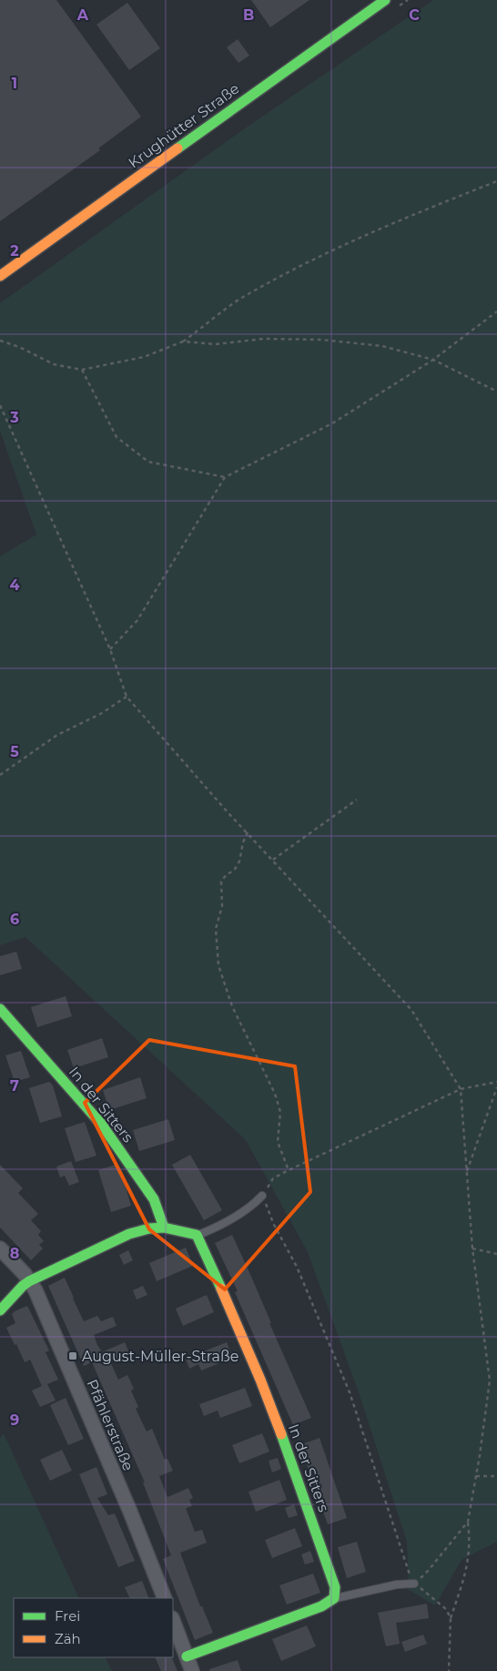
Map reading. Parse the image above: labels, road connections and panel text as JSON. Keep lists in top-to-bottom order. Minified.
{"streets":{"street":["Krughütter Straße","In der Sitters","Pfählerstraße"]},"places":{"transit":["August-Müller-Straße"]},"legend":["Frei","Zäh"],"grid":{"columns":["A","B","C"],"rows":["1","2","3","4","5","6","7","8","9"]}}
